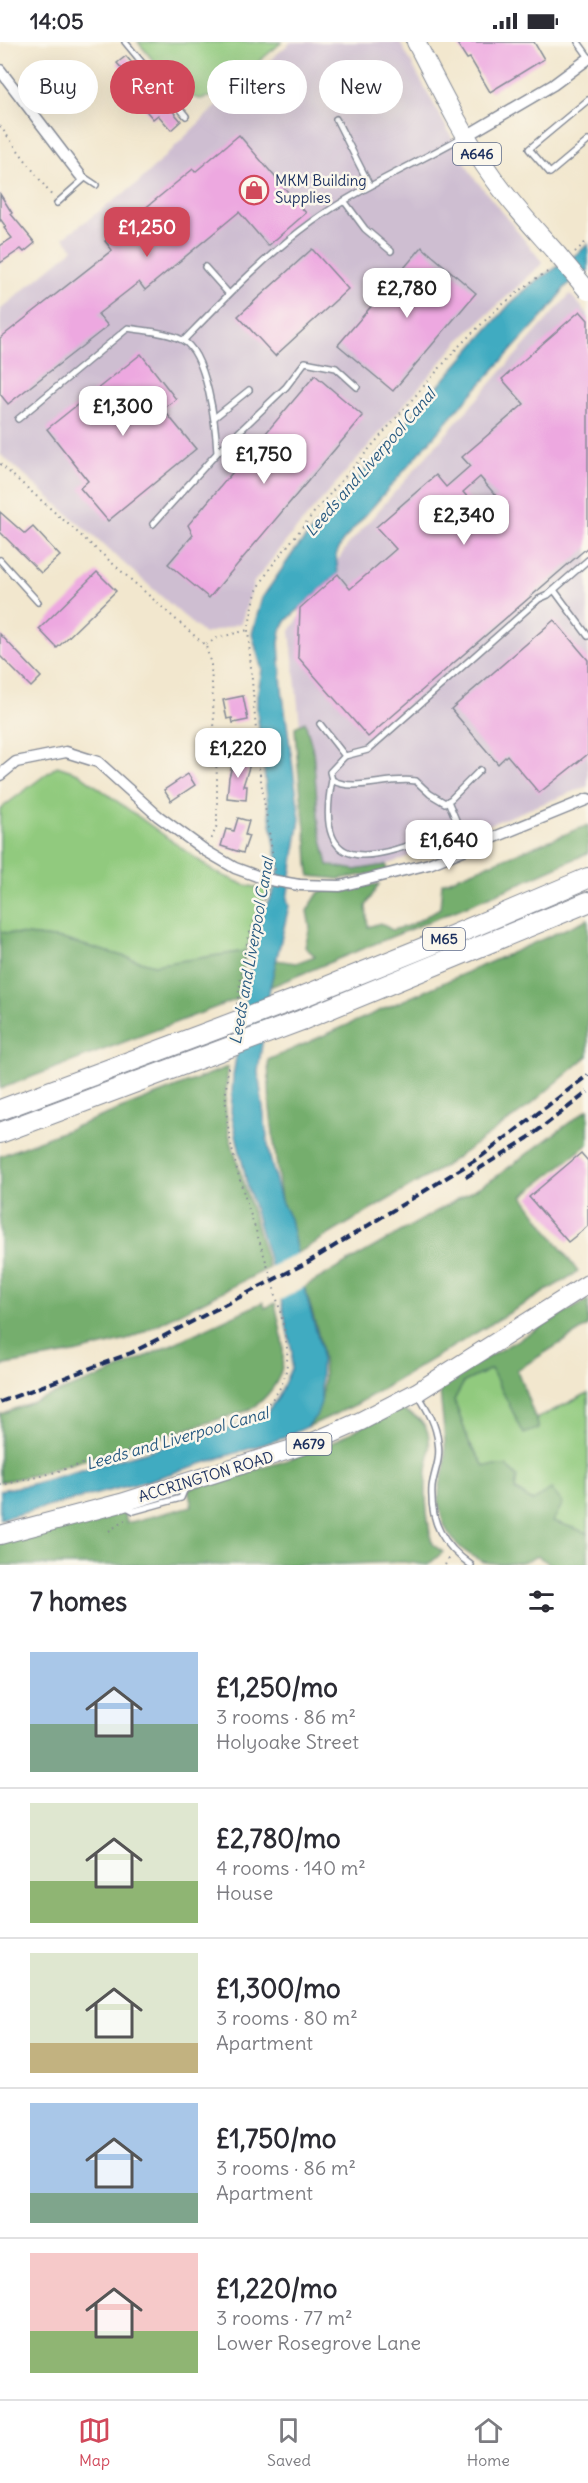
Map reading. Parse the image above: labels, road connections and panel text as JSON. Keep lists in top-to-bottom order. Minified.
{"streets":{"highway":["M65"],"main road":["A646","A679","ACCRINGTON ROAD"]},"water":["Leeds and Liverpool Canal"],"places":{"shop":["MKM Building Supplies"]},"page":{"status":"14:05","chip":["Buy","Rent","Filters","New"],"price":["£1,250","£2,780","£1,300","£1,750","£2,340","£1,220","£1,640"],"heading":"7 homes","list":[{"name":"£1,250/mo","note":"3 rooms · 86 m² · Holyoake Street"},{"name":"£2,780/mo","note":"4 rooms · 140 m² · House"},{"name":"£1,300/mo","note":"3 rooms · 80 m² · Apartment"},{"name":"£1,750/mo","note":"3 rooms · 86 m² · Apartment"},{"name":"£1,220/mo","note":"3 rooms · 77 m² · Lower Rosegrove Lane"}],"tabs":["Map","Saved","Home"]}}
